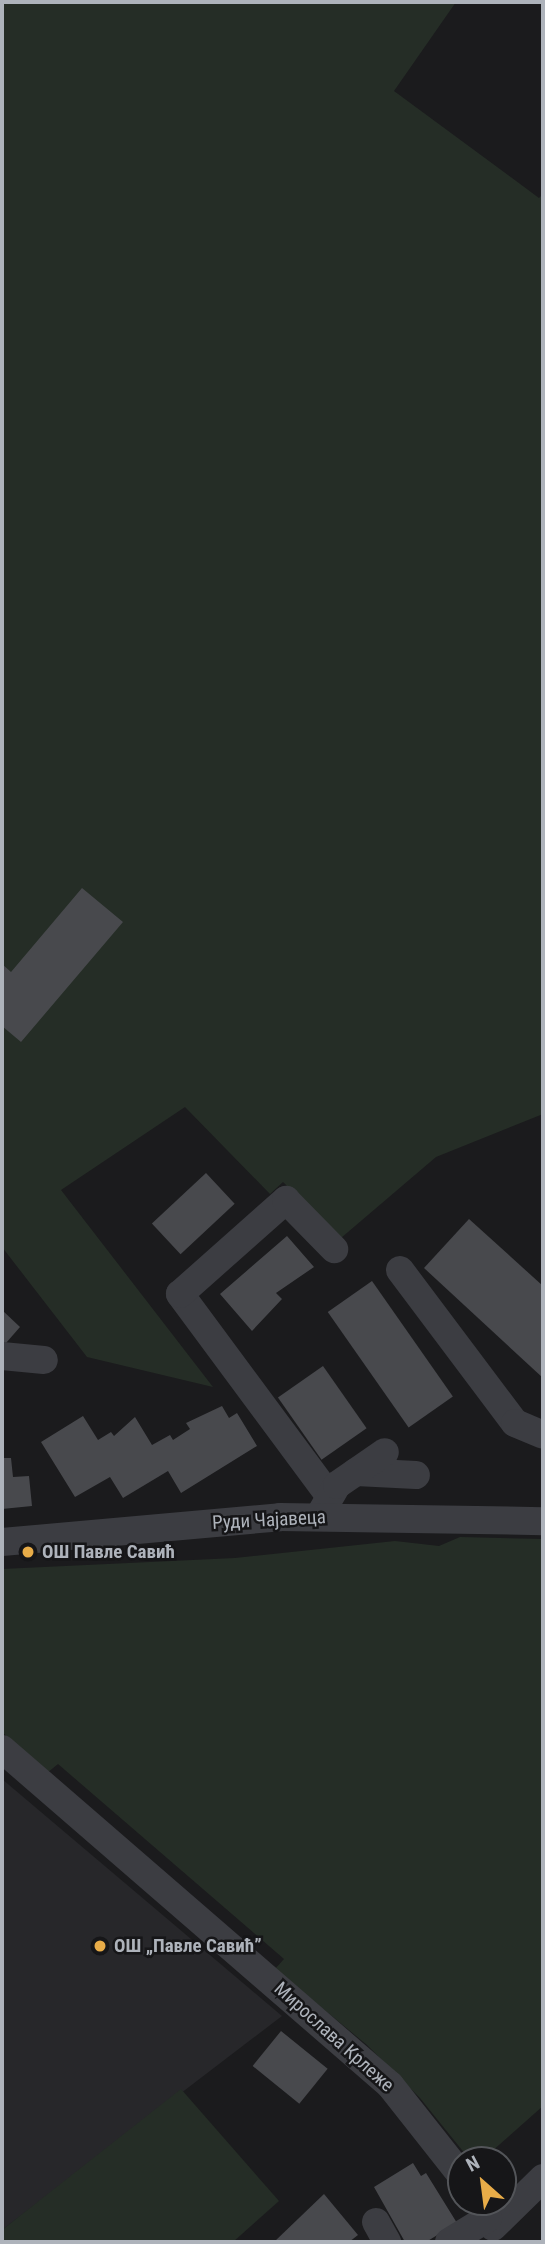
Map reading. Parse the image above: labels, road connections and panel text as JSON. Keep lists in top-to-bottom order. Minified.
{"streets":{"street":["Руди Чајавеца","Мирослава Крлеже"]},"places":["ОШ Павле Савић","ОШ „Павле Савић”"],"north":"top left"}
